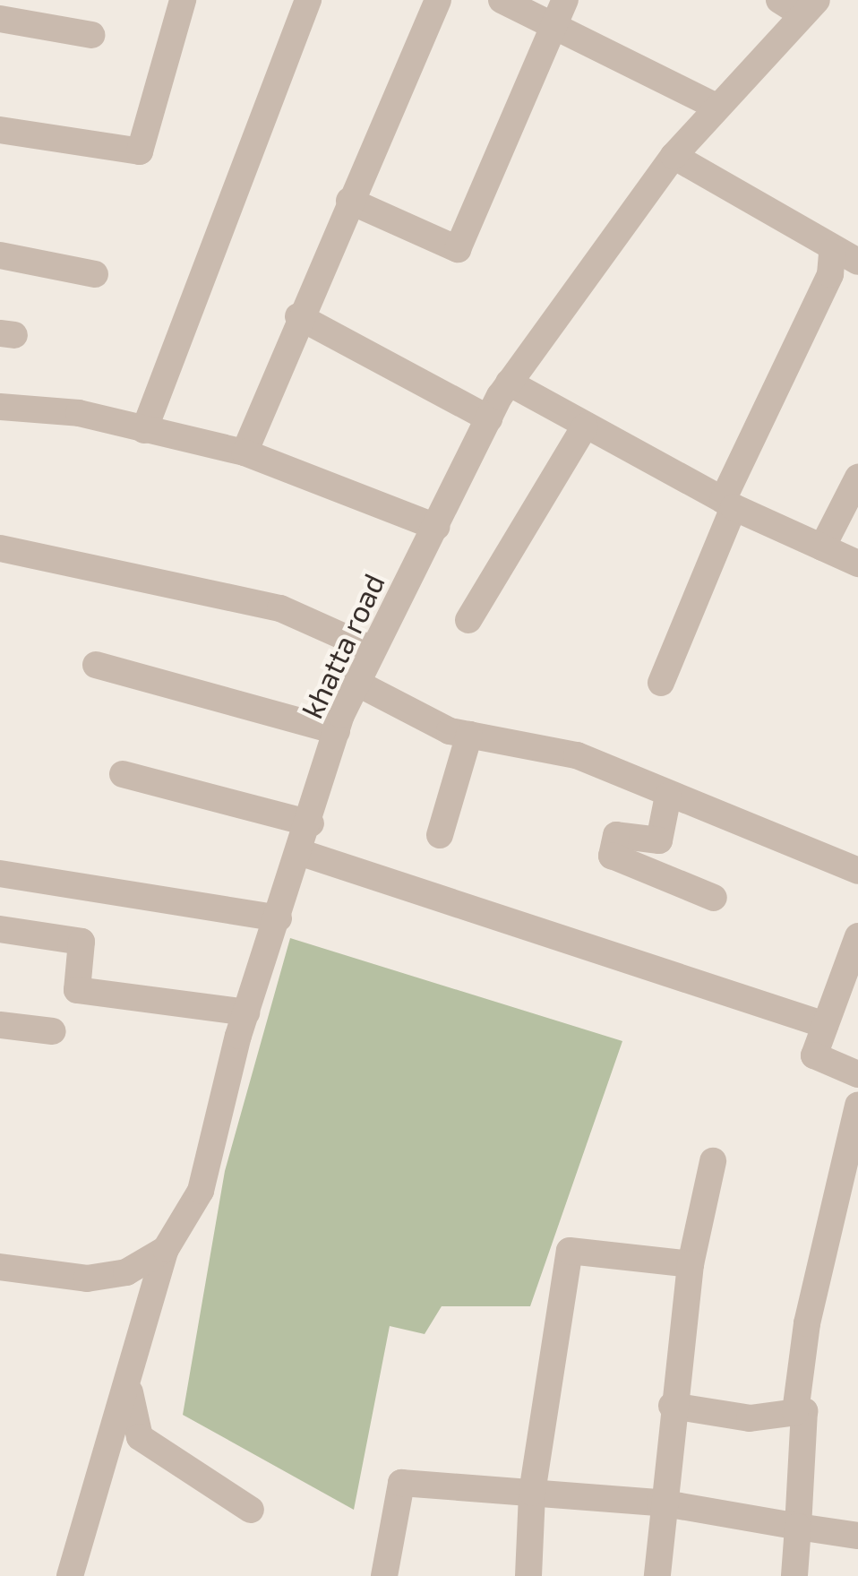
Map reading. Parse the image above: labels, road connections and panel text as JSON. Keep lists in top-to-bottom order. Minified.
{"streets":{"street":["khatta road"]}}
